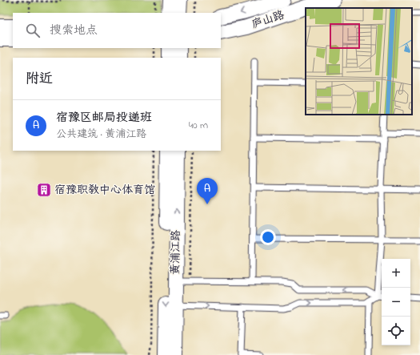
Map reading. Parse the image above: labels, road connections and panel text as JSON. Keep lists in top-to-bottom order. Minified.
{"streets":{"street":["庐山路","黄浦江路"]},"places":{"building":["宿豫职教中心体育馆"]},"page":{"search":"搜索地点","heading":"附近","list":[{"mark":"A","name":"宿豫区邮局投递班","note":"公共建筑 · 黄浦江路","value":"40 m"}],"pins":"A","map_buttons":["+","−"]}}
